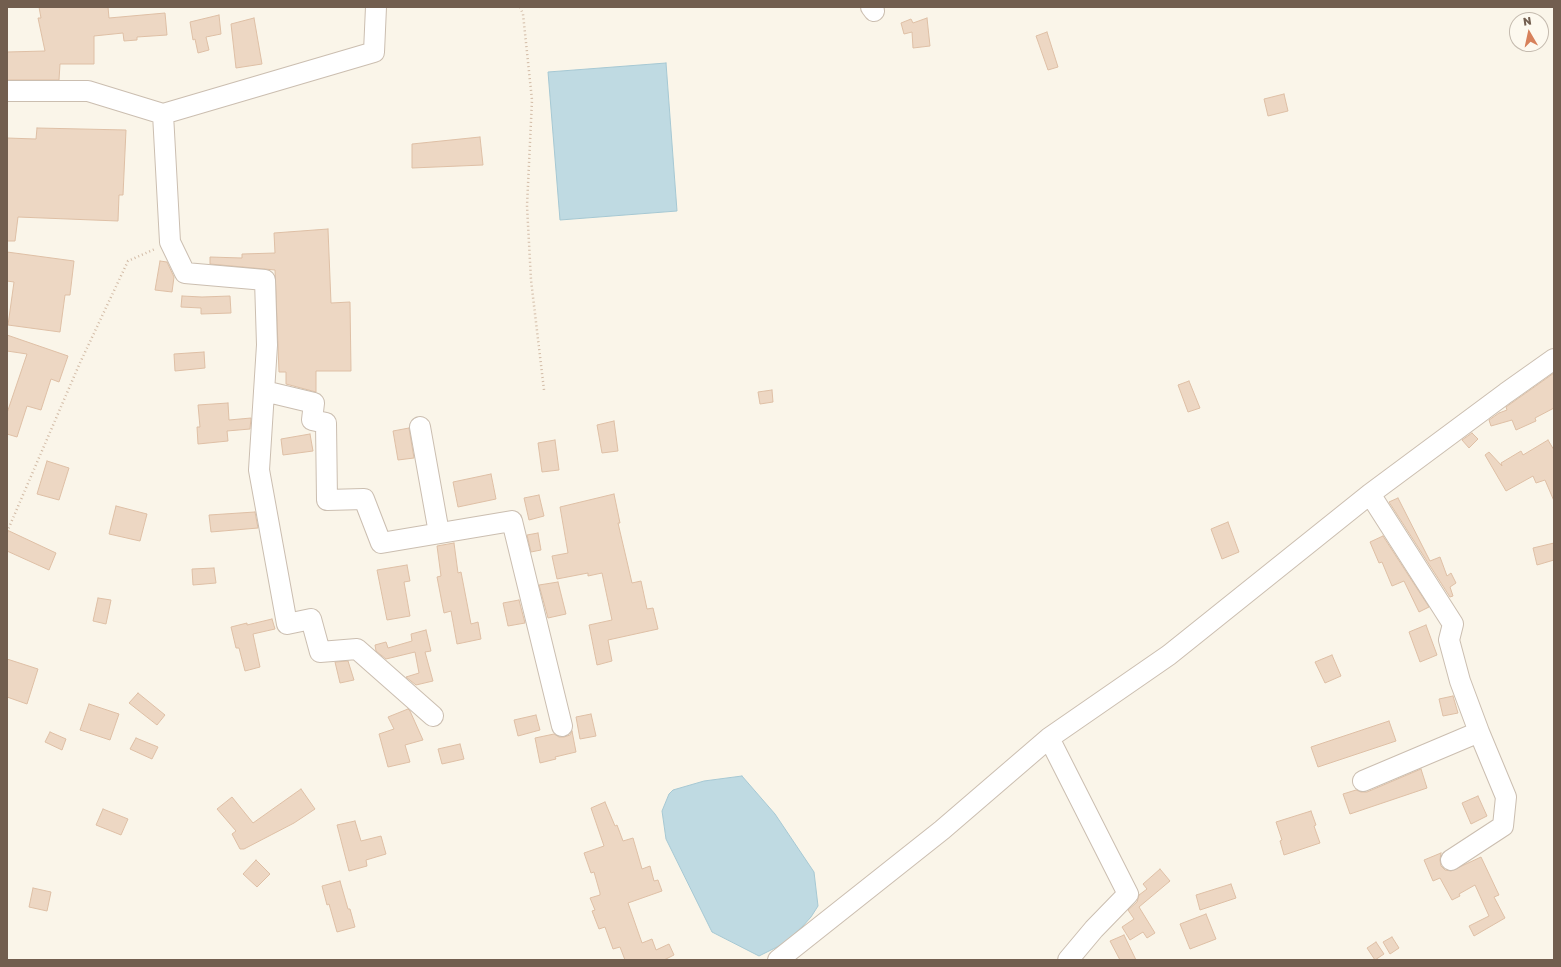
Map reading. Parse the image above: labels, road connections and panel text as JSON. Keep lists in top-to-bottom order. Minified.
{"north":"top"}
